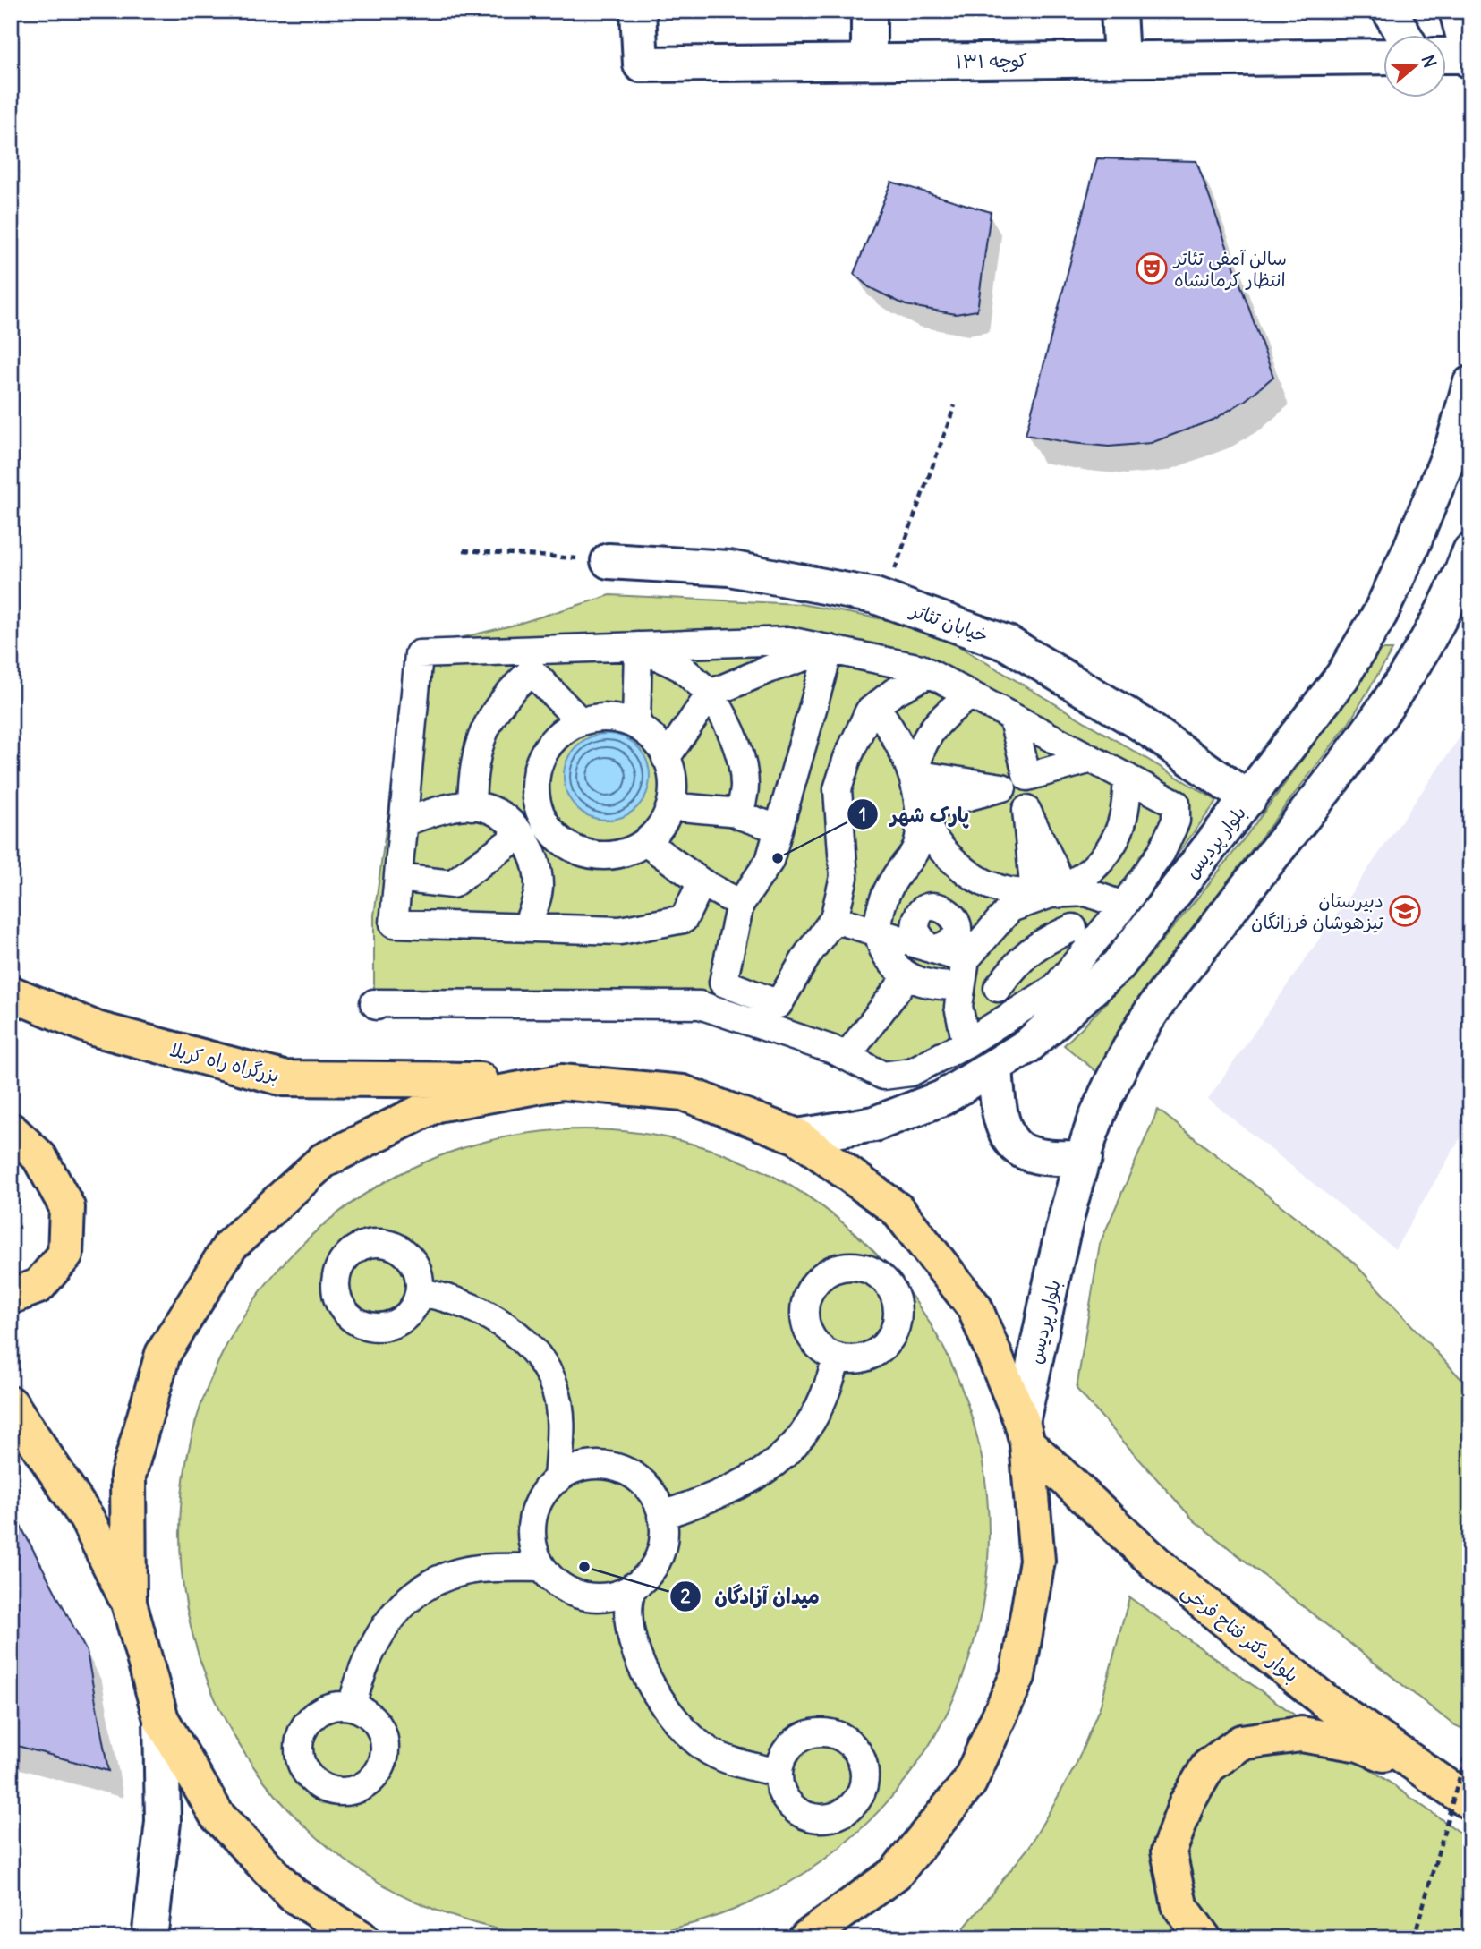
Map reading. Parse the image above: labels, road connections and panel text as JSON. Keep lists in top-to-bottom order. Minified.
{"streets":{"highway":["بزرگراه راه کربلا","بلوار دکتر فتاح فرخی"],"main road":["کوچه ۱۳۱","خیابان تئاتر","بلوار پردیس"]},"crossings":[["خیابان تئاتر","بلوار پردیس"],["بلوار پردیس","بلوار دکتر فتاح فرخی"]],"places":{"theatre":["سالن آمفی تئاتر انتظار کرمانشاه"],"other":["پارک شهر","میدان آزادگان"],"school or university":["دبیرستان تیزهوشان فرزانگان"]},"north":"right"}
